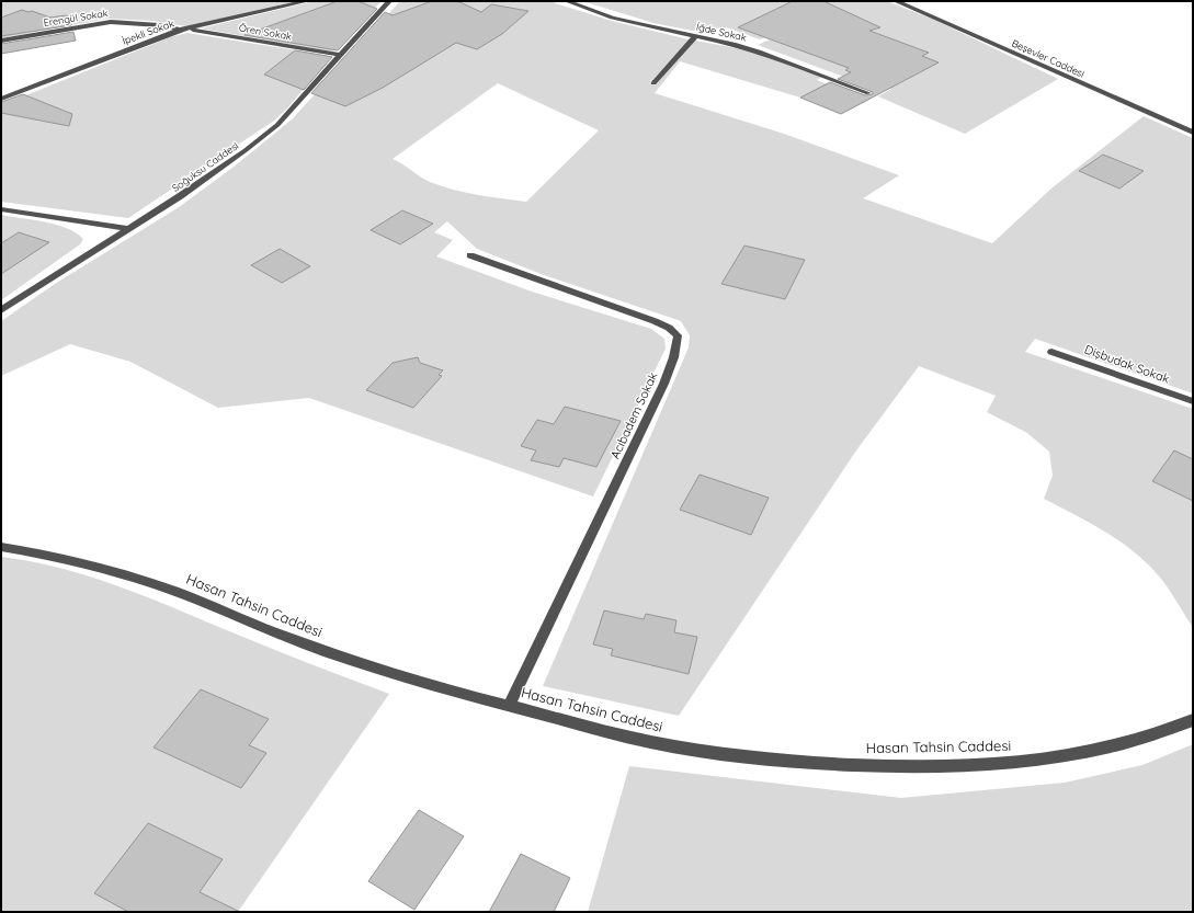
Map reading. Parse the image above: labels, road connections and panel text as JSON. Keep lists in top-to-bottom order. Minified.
{"streets":{"street":["Erengül Sokak","İpekli Sokak","Ören Sokak","İğde Sokak","Beşevler Caddesi","Soğuksu Caddesi","Dişbudak Sokak","Acıbadem Sokak","Hasan Tahsin Caddesi"]},"crossings":[["Erengül Sokak","İpekli Sokak"],["Erengül Sokak","Ören Sokak"],["İpekli Sokak","Ören Sokak"],["Ören Sokak","Soğuksu Caddesi"],["Acıbadem Sokak","Hasan Tahsin Caddesi"]]}
